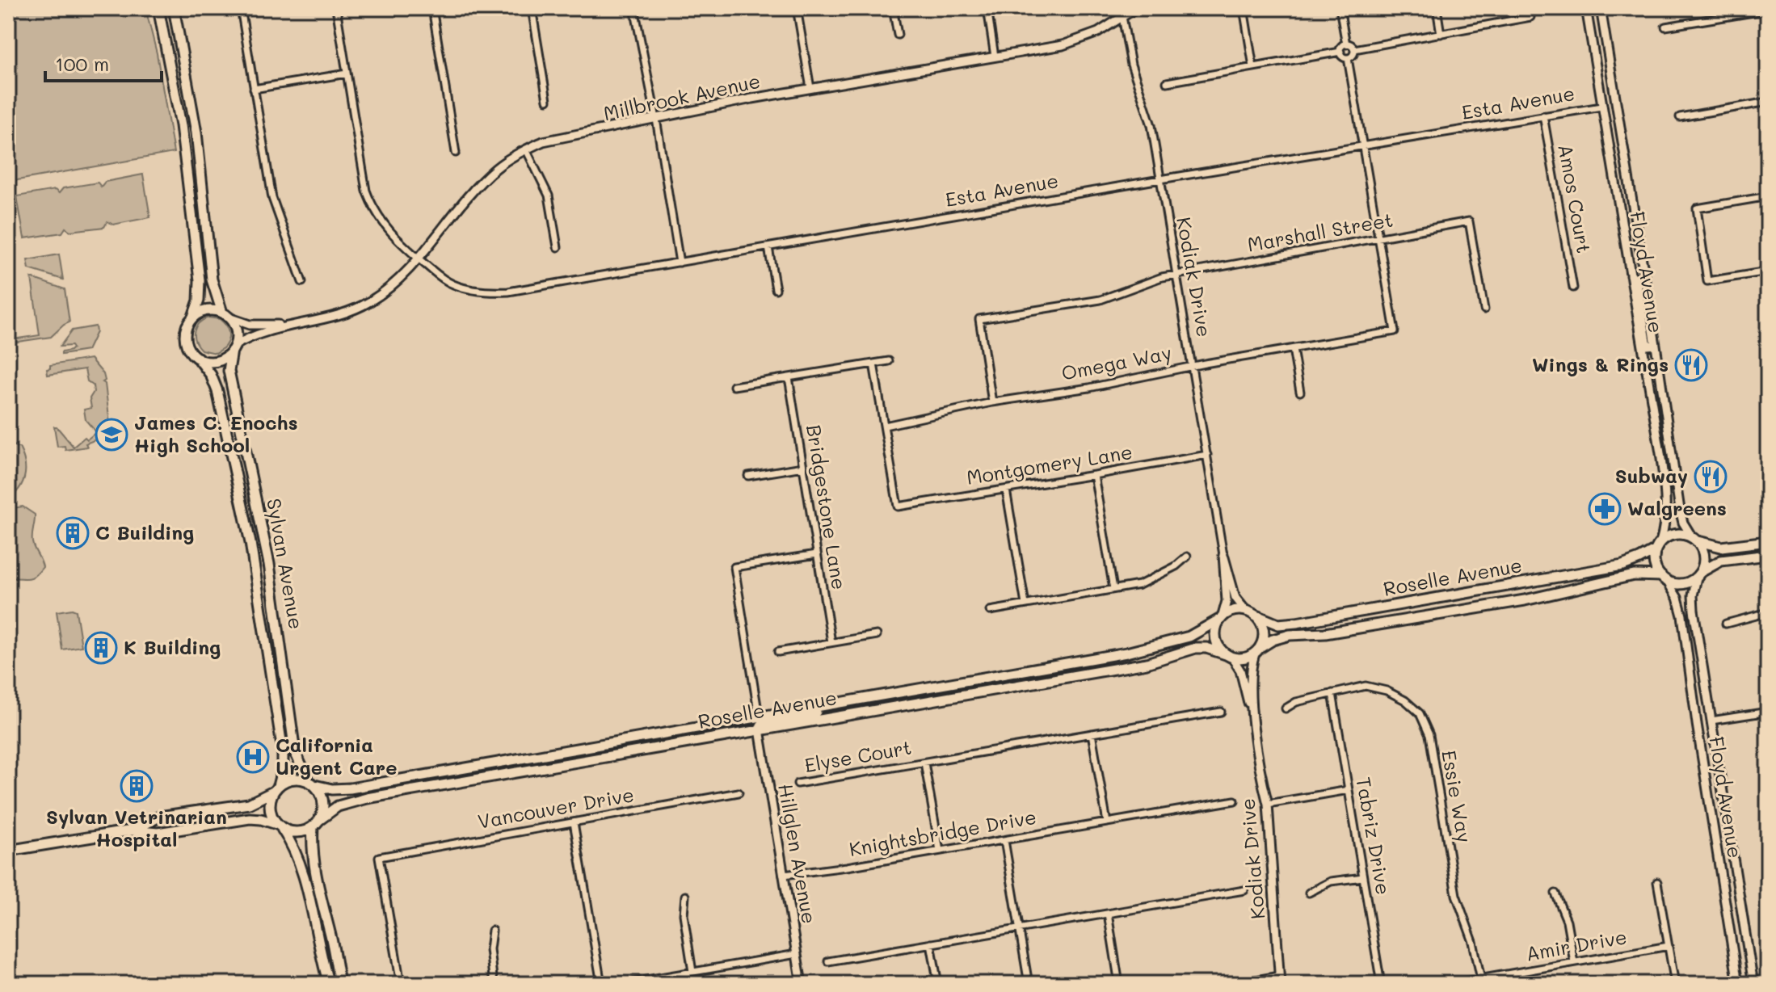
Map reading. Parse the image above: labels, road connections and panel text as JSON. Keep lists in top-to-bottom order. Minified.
{"streets":{"main road":["Sylvan Avenue","Roselle Avenue"],"street":["Millbrook Avenue","Esta Avenue","Amos Court","Marshall Street","Floyd Avenue","Kodiak Drive","Omega Way","Montgomery Lane","Bridgestone Lane","Elyse Court","Essie Way","Vancouver Drive","Knightsbridge Drive","Tabriz Drive","Hillglen Avenue","Amir Drive"]},"crossings":[["Millbrook Avenue","Esta Avenue"],["Millbrook Avenue","Kodiak Drive"],["Millbrook Avenue","Sylvan Avenue"],["Esta Avenue","Amos Court"],["Esta Avenue","Floyd Avenue"],["Esta Avenue","Kodiak Drive"],["Marshall Street","Kodiak Drive"],["Marshall Street","Omega Way"],["Floyd Avenue","Roselle Avenue"],["Kodiak Drive","Omega Way"],["Kodiak Drive","Montgomery Lane"],["Kodiak Drive","Roselle Avenue"],["Omega Way","Montgomery Lane"],["Sylvan Avenue","Roselle Avenue"],["Roselle Avenue","Hillglen Avenue"],["Essie Way","Tabriz Drive"],["Essie Way","Amir Drive"],["Knightsbridge Drive","Hillglen Avenue"]],"places":{"restaurant":["Wings & Rings","Subway"],"school or university":["James C. Enochs High School"],"pharmacy":["Walgreens"],"building":["C Building","K Building","Sylvan Vetrinarian Hospital"],"hospital":["California Urgent Care"]},"scale_bar":"100 m"}
